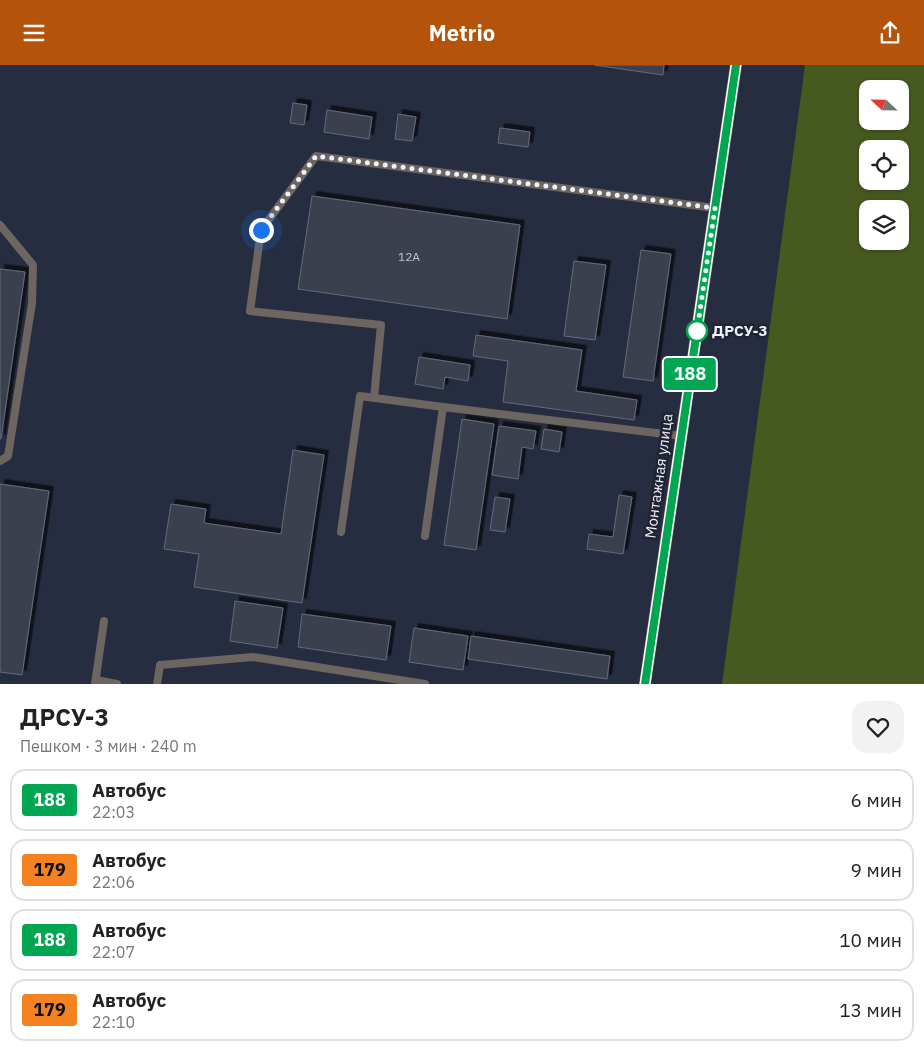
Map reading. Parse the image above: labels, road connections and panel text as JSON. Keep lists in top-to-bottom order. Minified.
{"streets":{"street":["Монтажная улица"]},"places":["ДРСУ-3"],"lines":["bus line 188"],"house_numbers":["12А"],"north":"left","page":{"header":"Metrio","on_map":"188","heading":["ДРСУ-3","Пешком · 3 мин · 240 m"],"list":[{"mark":"188","name":"Автобус","note":"22:03","value":"6 мин"},{"mark":"179","name":"Автобус","note":"22:06","value":"9 мин"},{"mark":"188","name":"Автобус","note":"22:07","value":"10 мин"},{"mark":"179","name":"Автобус","note":"22:10","value":"13 мин"}]}}
